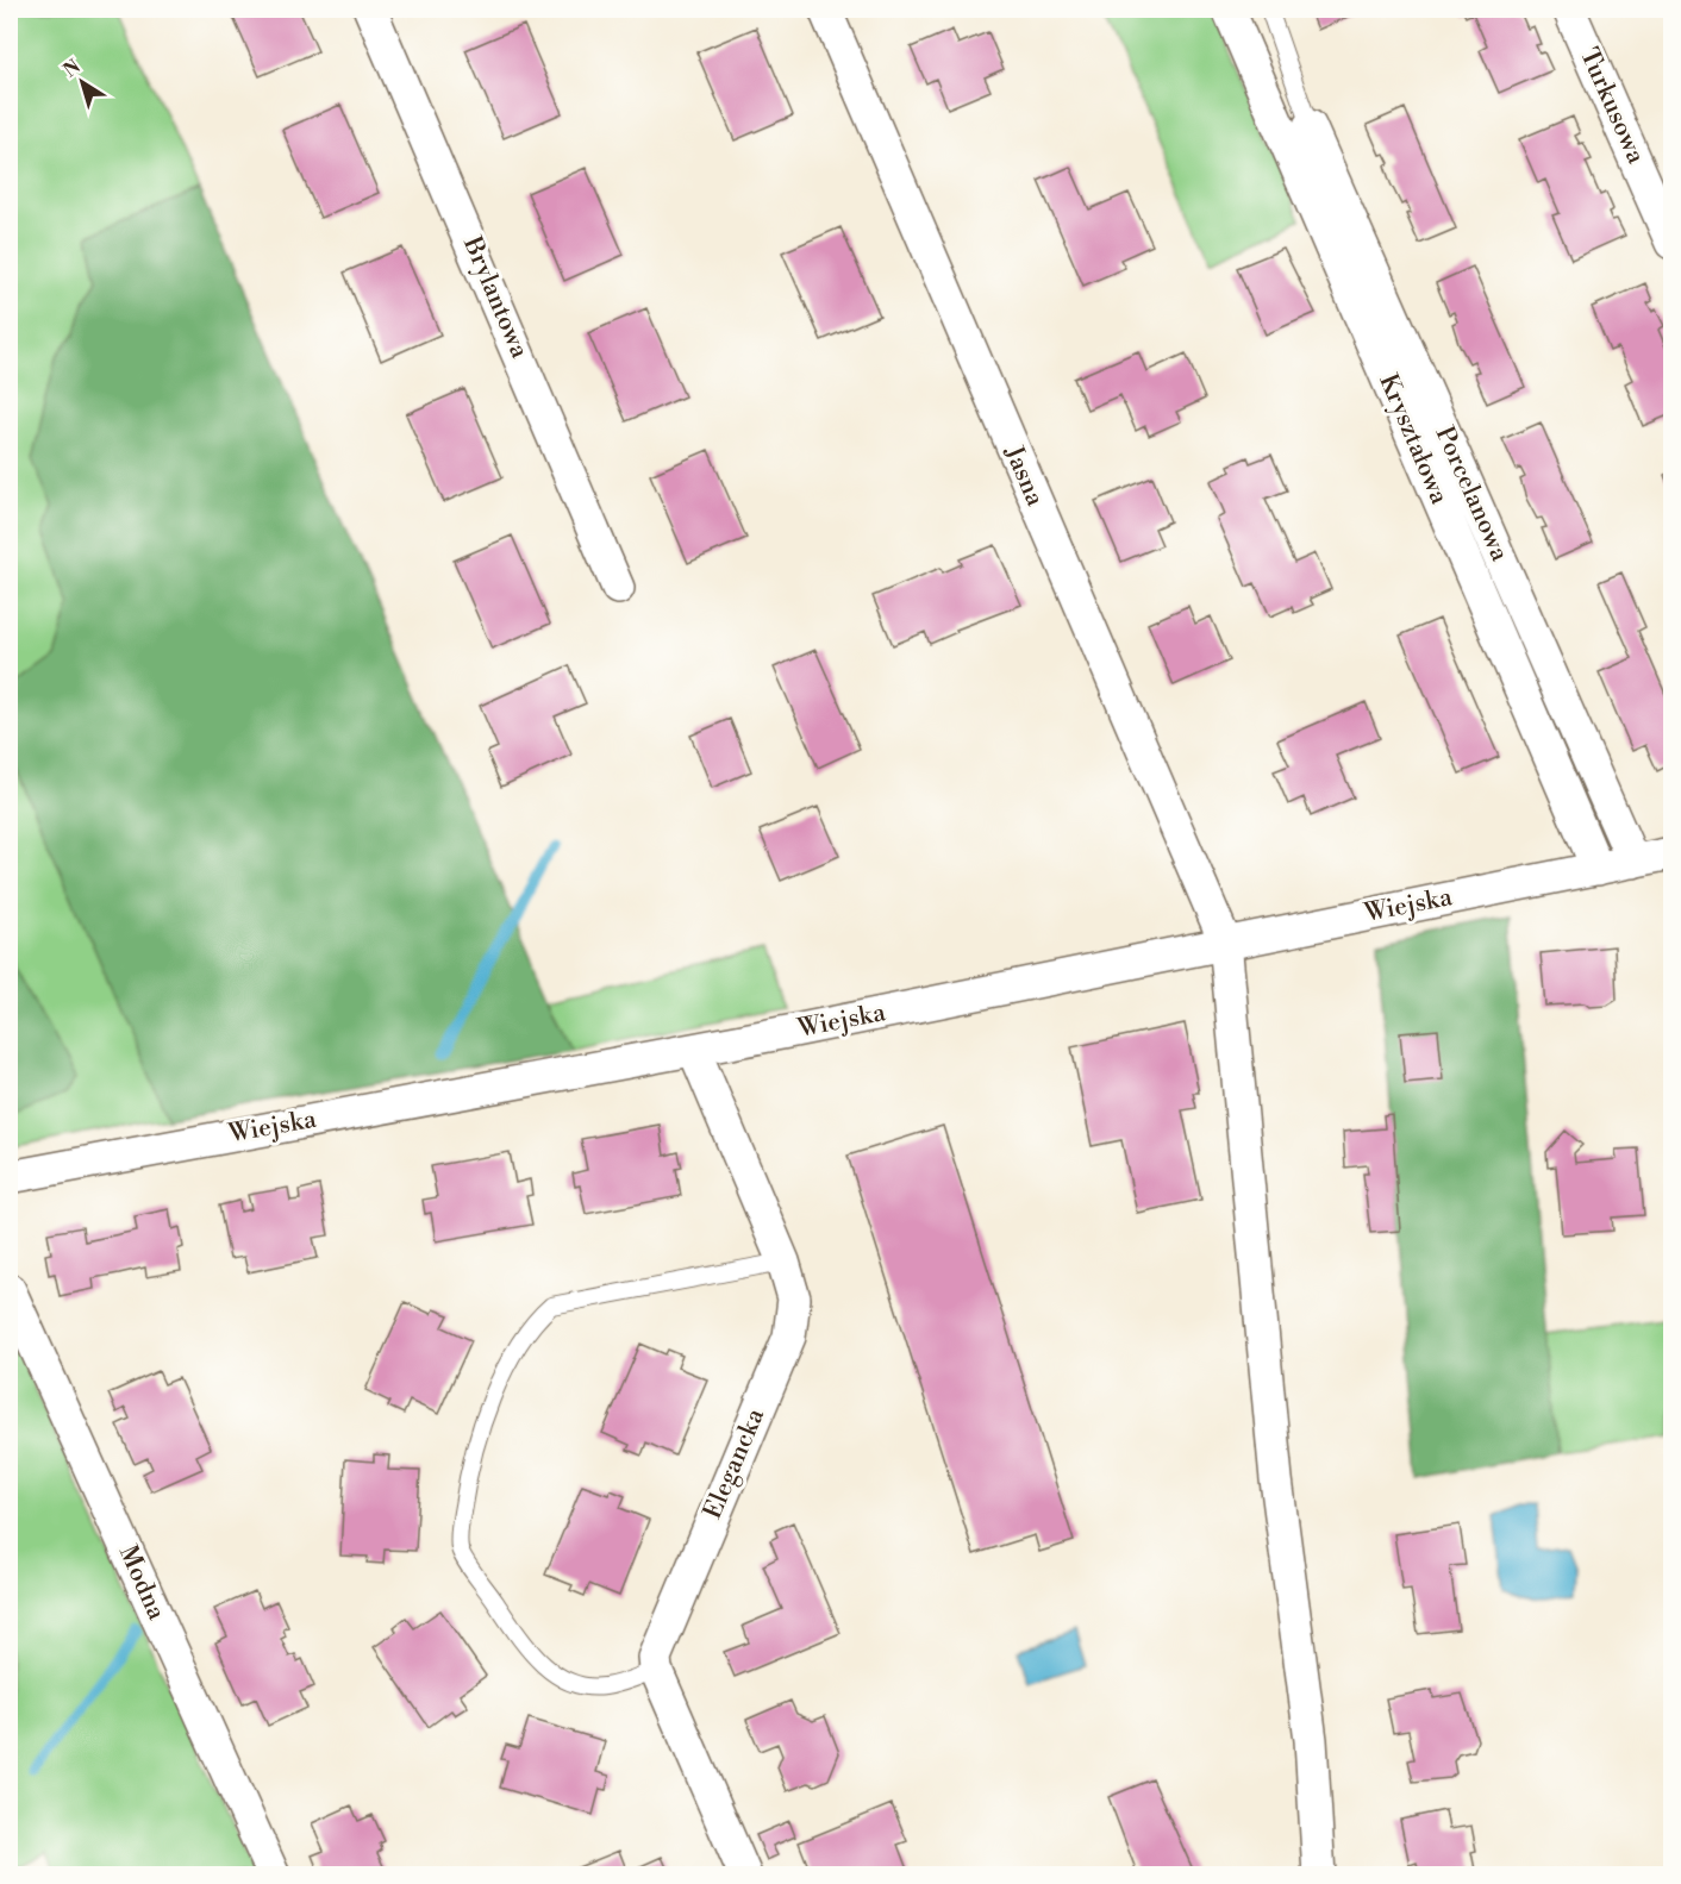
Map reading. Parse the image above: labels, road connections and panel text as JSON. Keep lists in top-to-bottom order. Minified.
{"streets":{"street":["Turkusowa","Brylantowa","Kryształowa","Jasna","Porcelanowa","Wiejska","Elegancka","Modna"]},"crossings":[["Kryształowa","Wiejska"],["Jasna","Wiejska"],["Porcelanowa","Wiejska"],["Wiejska","Elegancka"]],"north":"top left"}
